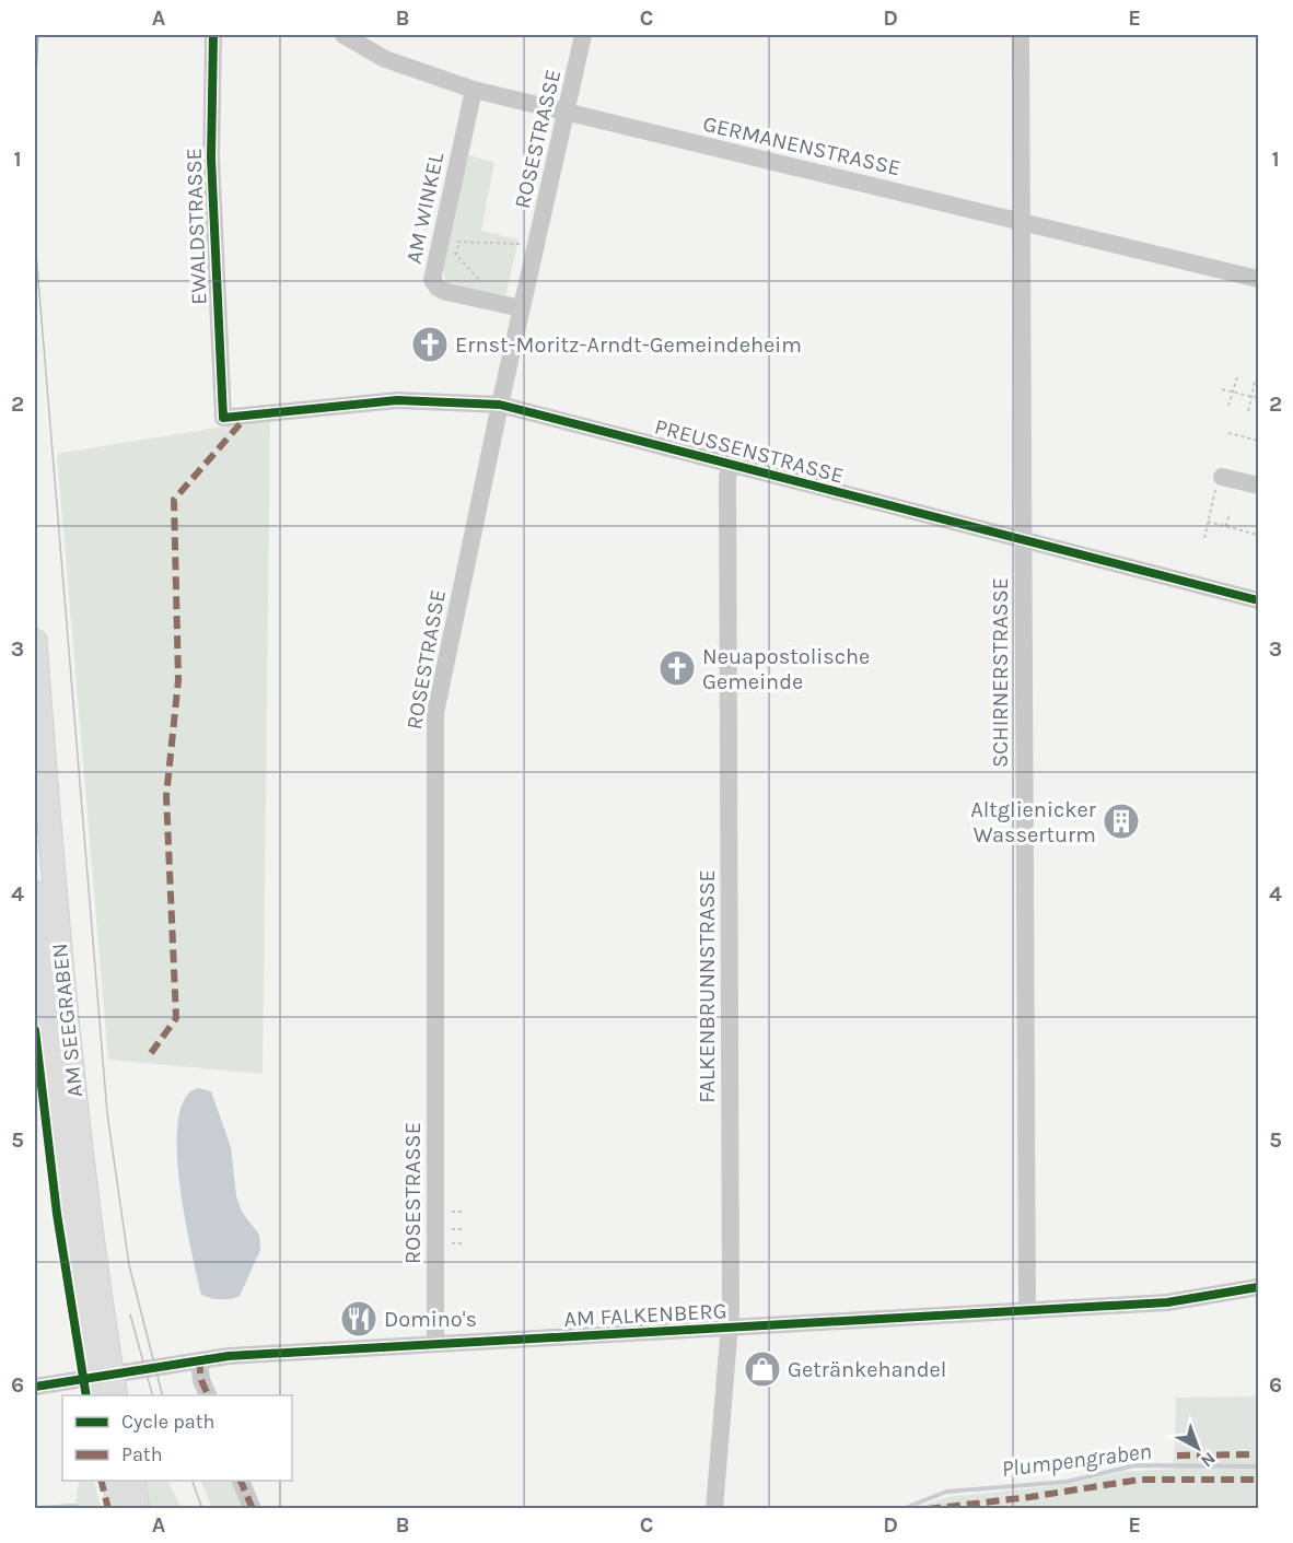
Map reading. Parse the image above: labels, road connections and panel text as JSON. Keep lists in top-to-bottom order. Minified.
{"streets":{"main road":["AM SEEGRABEN"],"street":["ROSESTRASSE","GERMANENSTRASSE","AM WINKEL","EWALDSTRASSE","PREUSSENSTRASSE","SCHIRNERSTRASSE","FALKENBRUNNSTRASSE","AM FALKENBERG"]},"crossings":[["ROSESTRASSE","GERMANENSTRASSE"],["ROSESTRASSE","AM WINKEL"],["ROSESTRASSE","PREUSSENSTRASSE"],["ROSESTRASSE","AM FALKENBERG"],["GERMANENSTRASSE","AM WINKEL"],["GERMANENSTRASSE","SCHIRNERSTRASSE"],["EWALDSTRASSE","PREUSSENSTRASSE"],["PREUSSENSTRASSE","SCHIRNERSTRASSE"],["PREUSSENSTRASSE","FALKENBRUNNSTRASSE"],["SCHIRNERSTRASSE","AM FALKENBERG"],["FALKENBRUNNSTRASSE","AM FALKENBERG"]],"water":["Plumpengraben"],"places":{"church":["Ernst-Moritz-Arndt-Gemeindeheim","Neuapostolische Gemeinde"],"building":["Altglienicker Wasserturm"],"restaurant":["Domino's"],"shop":["Getränkehandel"]},"legend":["Cycle path","Path"],"north":"bottom right","grid":{"columns":["A","B","C","D","E"],"rows":["1","2","3","4","5","6"]}}
